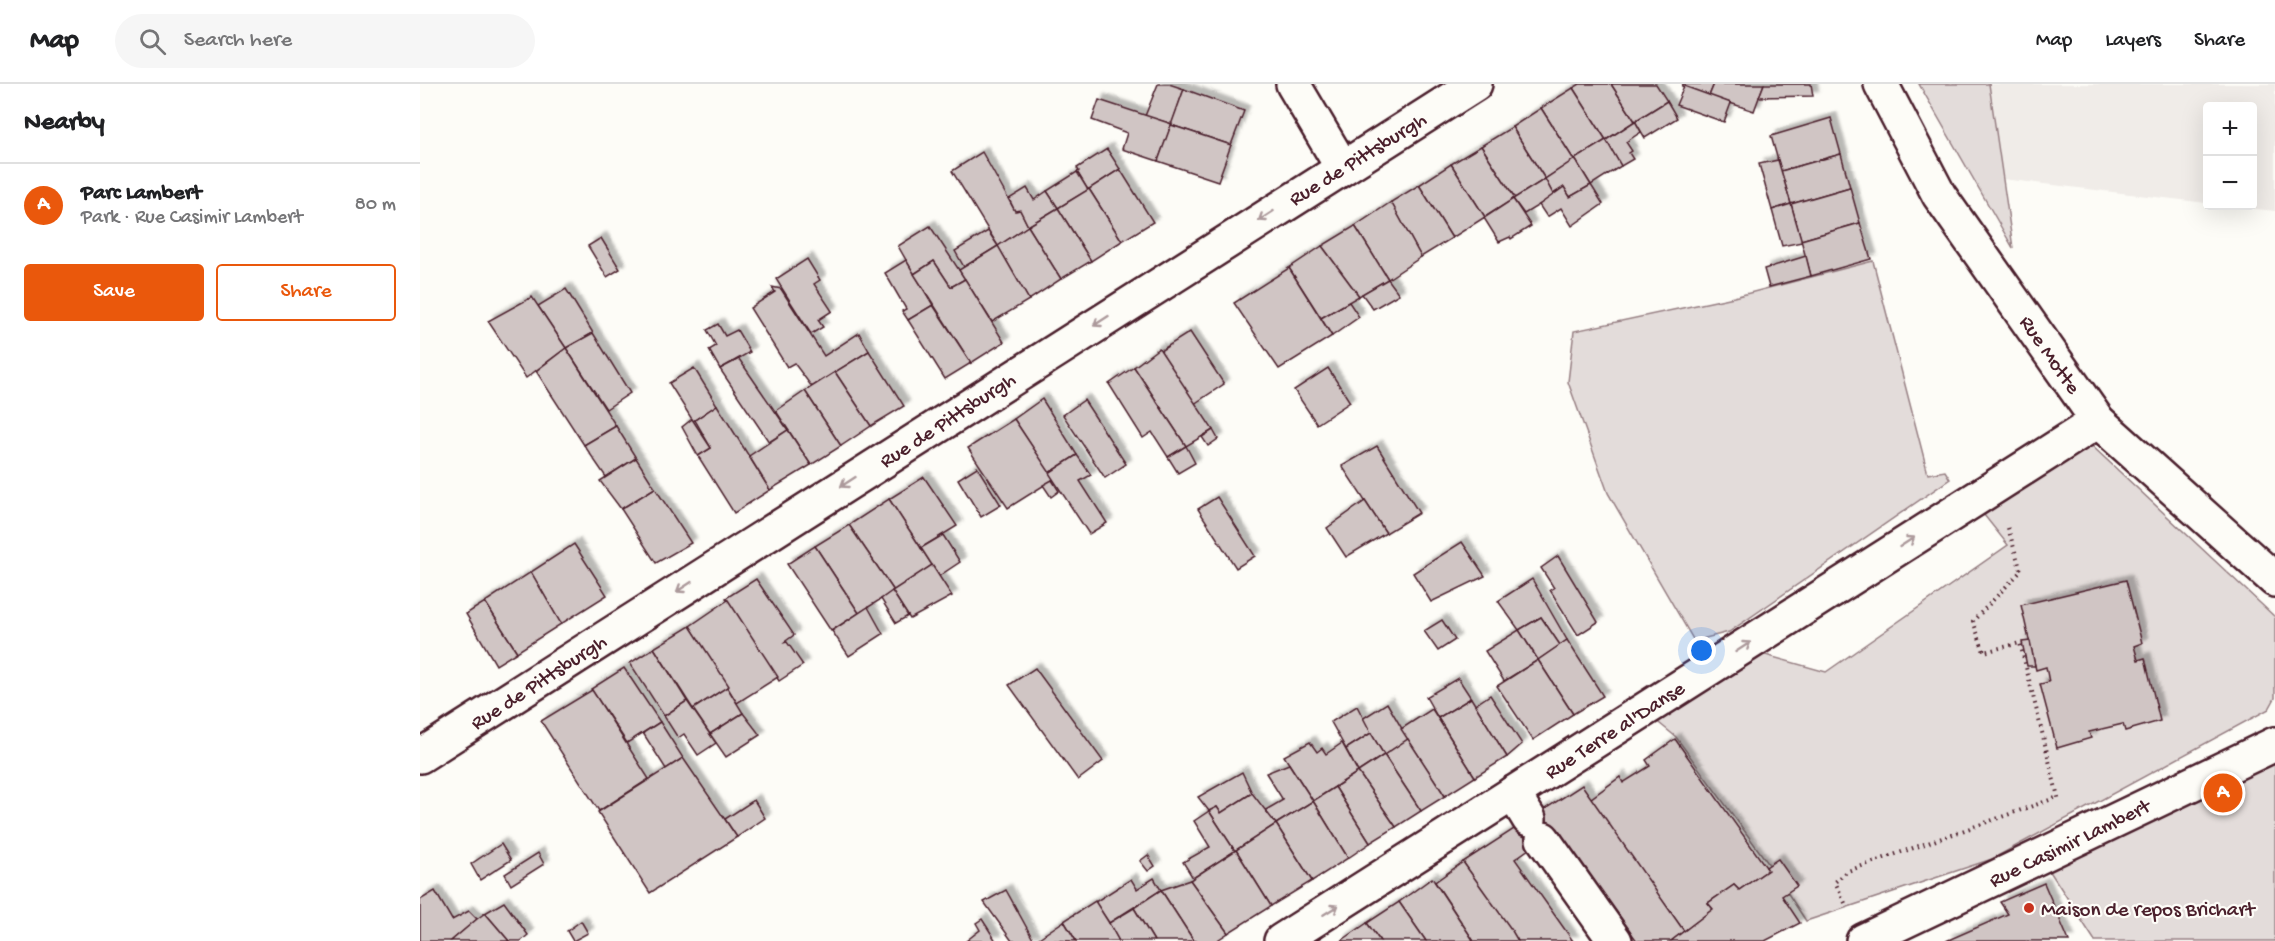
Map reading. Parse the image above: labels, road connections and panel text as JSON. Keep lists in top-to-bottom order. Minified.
{"streets":{"street":["Rue de Pittsburgh","Rue Motte","Rue Terre al'Danse","Rue Casimir Lambert"]},"crossings":[["Rue Motte","Rue Terre al'Danse"]],"one_way":["Rue de Pittsburgh","Rue Terre al'Danse"],"places":["Maison de repos Brichart"],"page":{"header":"Map","search":"Search here","nav":["Map","Layers","Share"],"heading":"Nearby","map_buttons":["+","−"],"list":[{"mark":"A","name":"Parc Lambert","note":"Park · Rue Casimir Lambert","value":"80 m"}],"buttons":["Save","Share"],"pins":"A"}}
